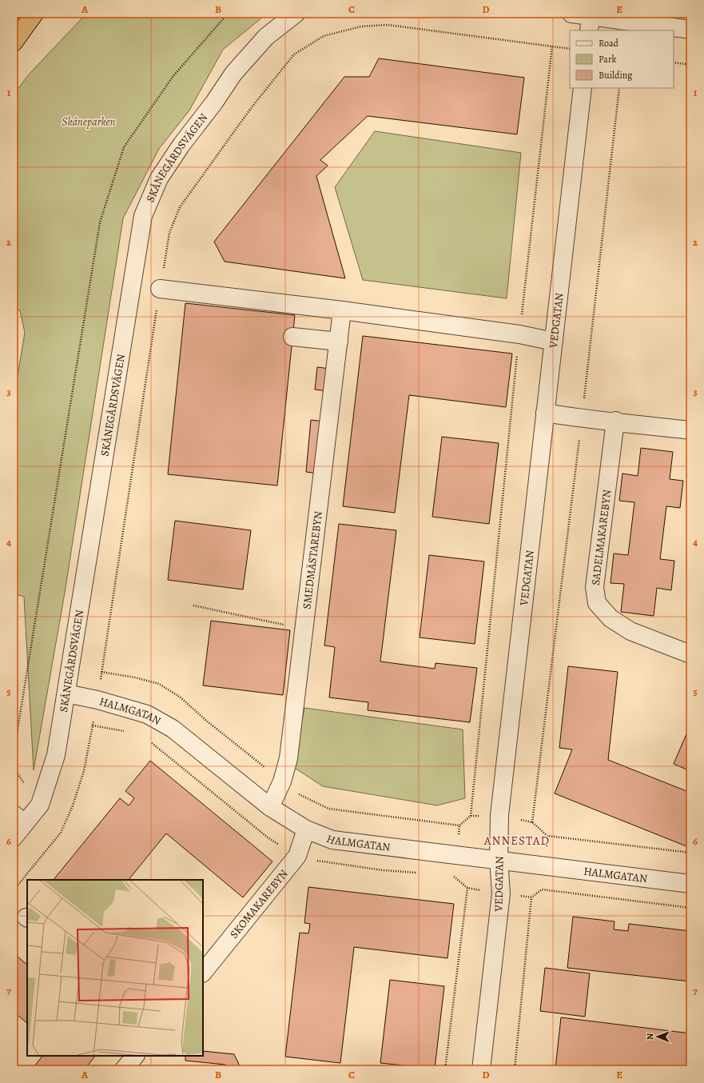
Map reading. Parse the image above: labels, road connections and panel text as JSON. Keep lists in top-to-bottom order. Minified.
{"streets":{"street":["SKÅNEGÅRDSVÄGEN","VEDGATAN","SADELMAKAREBYN","SMEDMÄSTAREBYN","HALMGATAN","SKOMAKAREBYN"]},"crossings":[["SKÅNEGÅRDSVÄGEN","HALMGATAN"],["VEDGATAN","HALMGATAN"],["SMEDMÄSTAREBYN","HALMGATAN"],["HALMGATAN","SKOMAKAREBYN"]],"districts":["ANNESTAD"],"parks":["Skåneparken"],"legend":["Road","Park","Building"],"north":"left","grid":{"columns":["A","B","C","D","E"],"rows":["1","2","3","4","5","6","7"]}}
